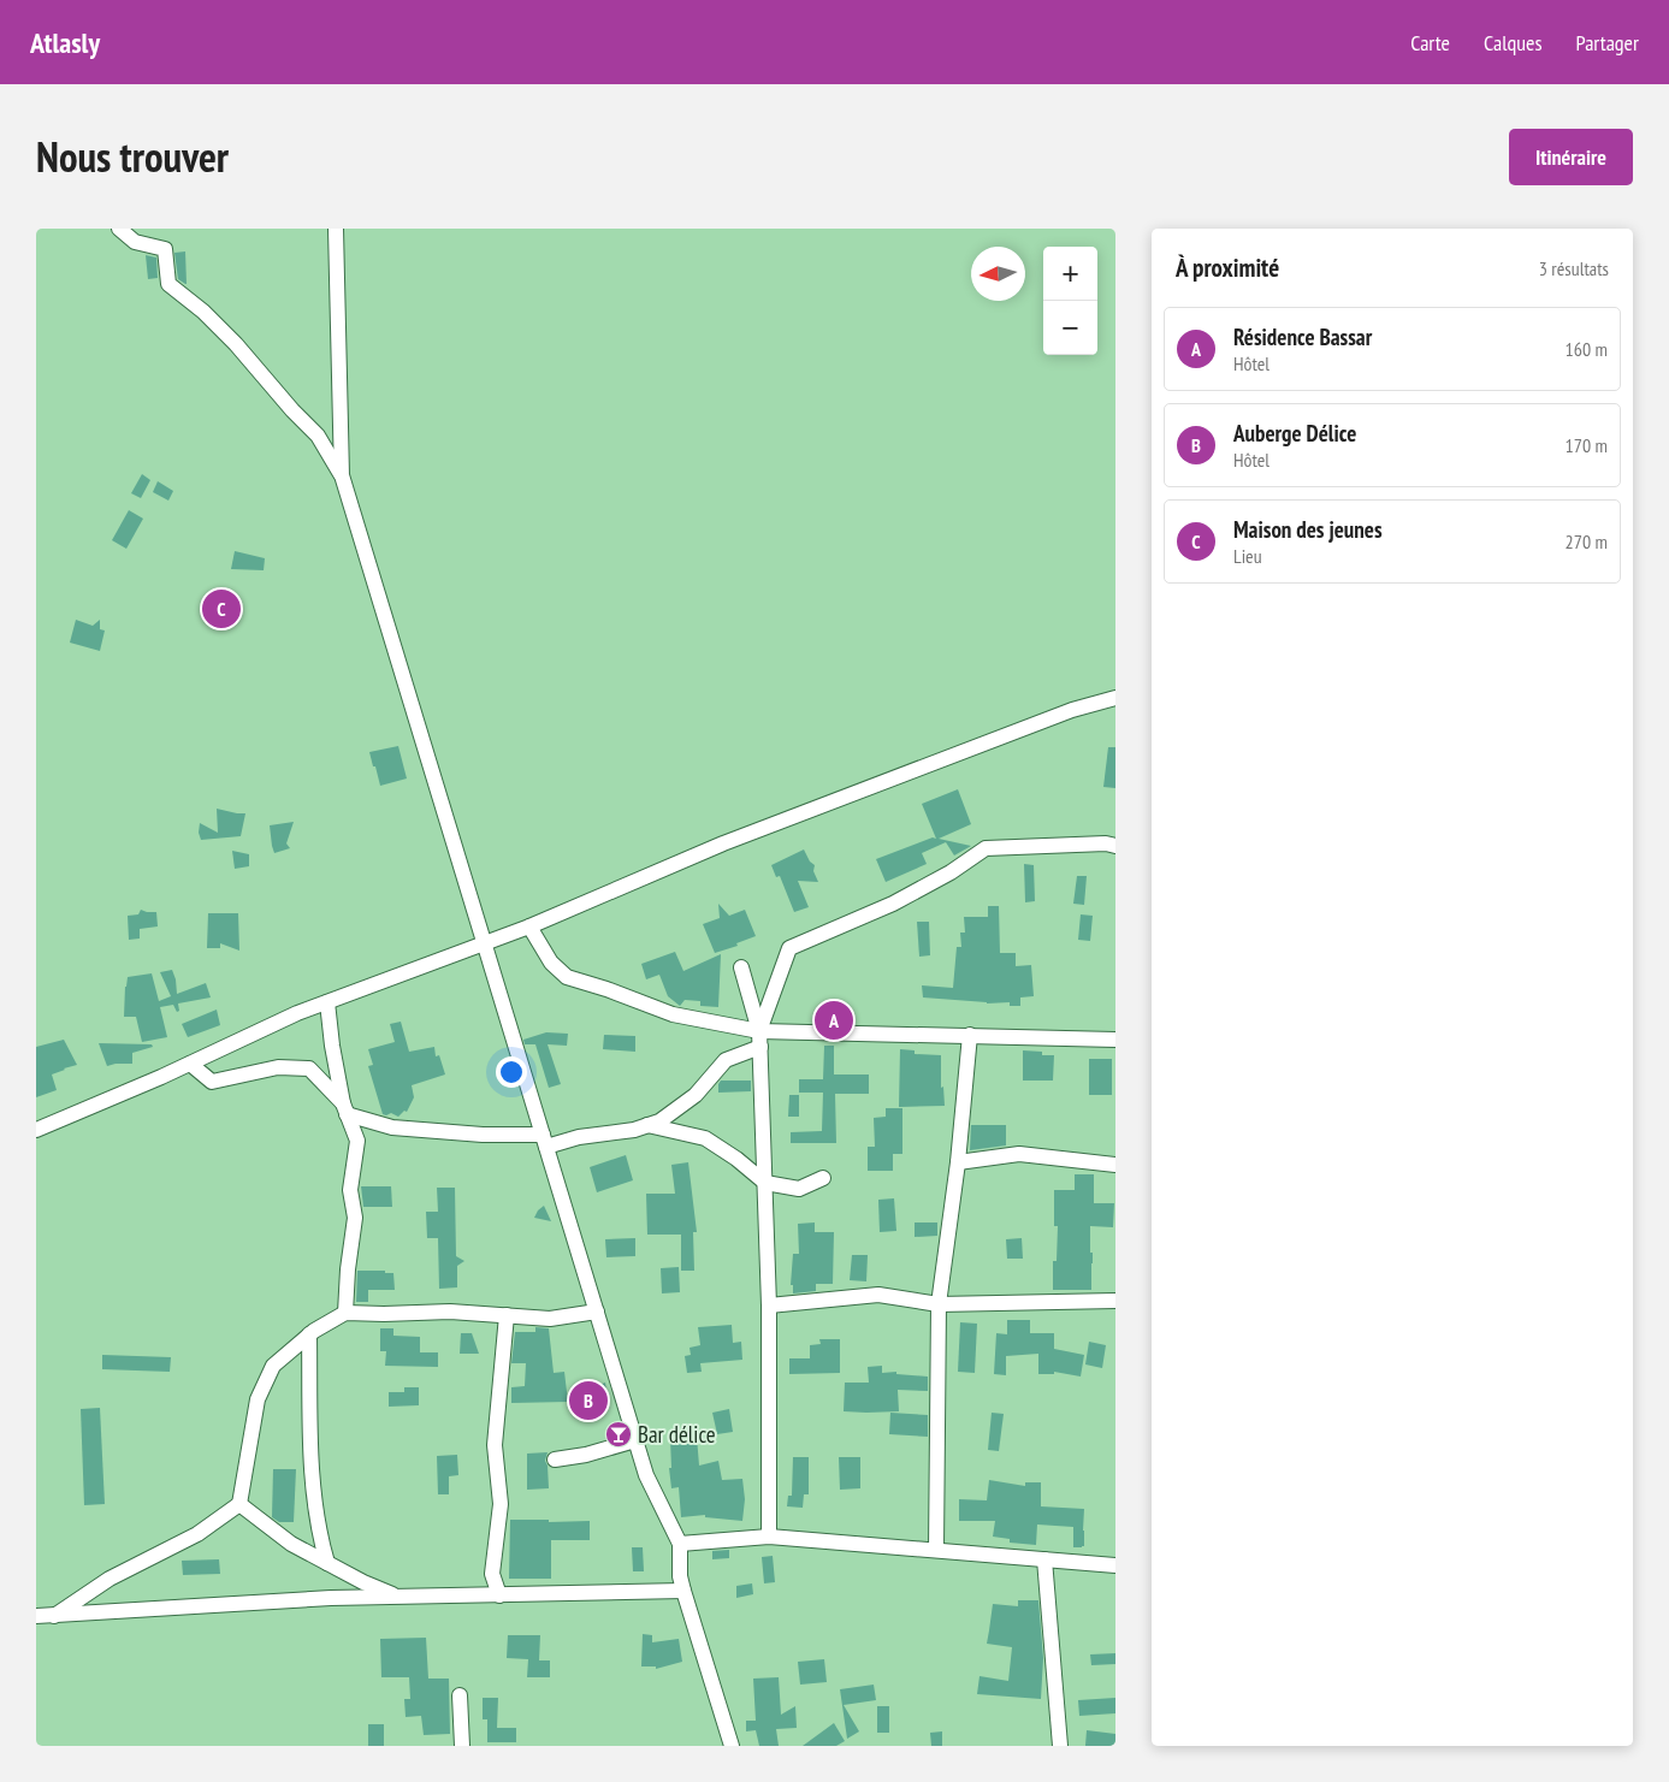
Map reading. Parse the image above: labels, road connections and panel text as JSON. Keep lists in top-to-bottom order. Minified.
{"places":{"bar":["Bar délice"]},"north":"left","page":{"header":"Atlasly","nav":["Carte","Calques","Partager"],"title":"Nous trouver","buttons":"Itinéraire","heading":["À proximité","3 résultats"],"map_buttons":["+","−"],"list":[{"mark":"A","name":"Résidence Bassar","note":"Hôtel","value":"160 m"},{"mark":"B","name":"Auberge Délice","note":"Hôtel","value":"170 m"},{"mark":"C","name":"Maison des jeunes","note":"Lieu","value":"270 m"}],"pins":["C","A","B"]}}
